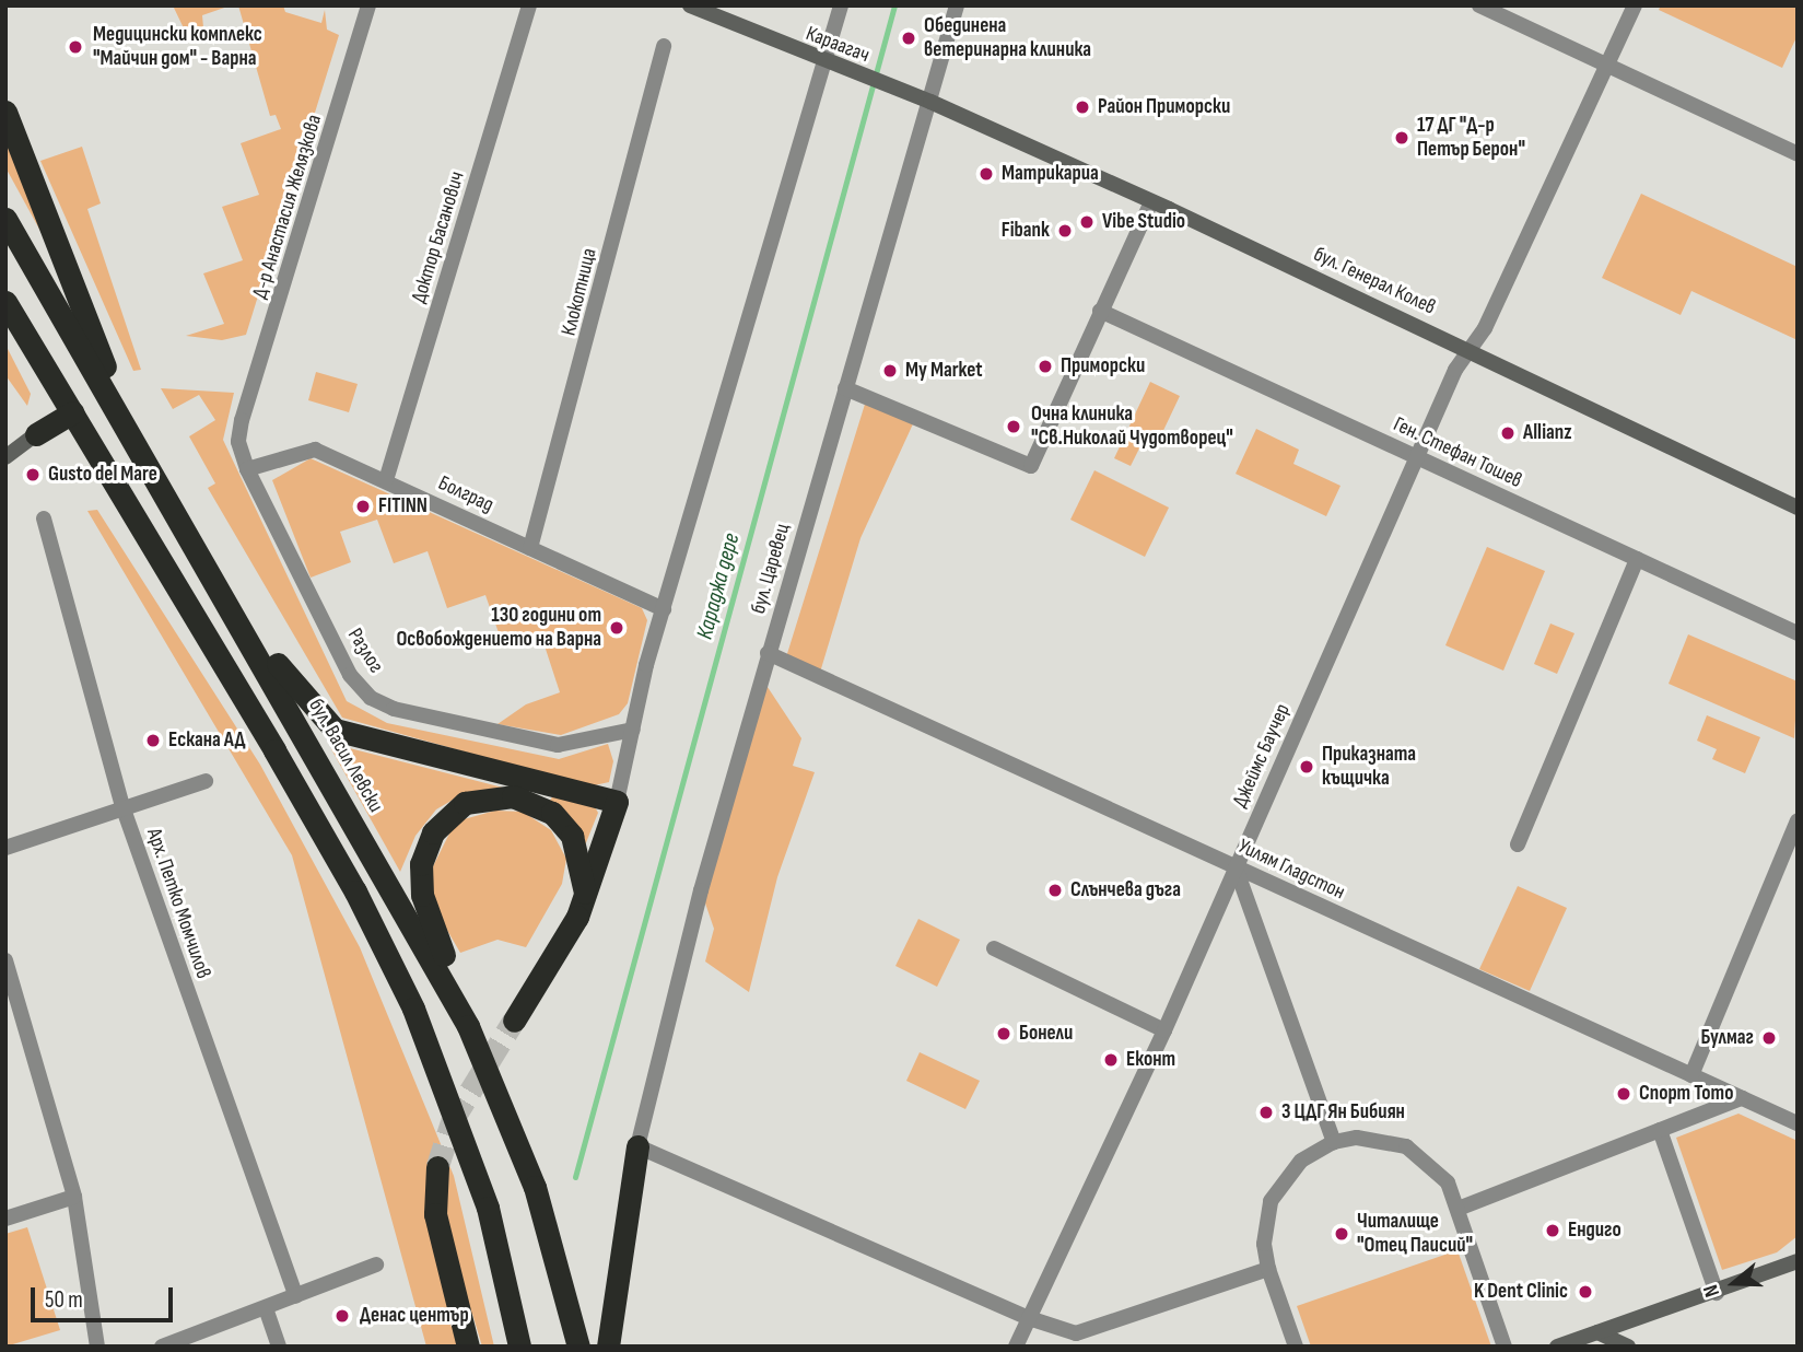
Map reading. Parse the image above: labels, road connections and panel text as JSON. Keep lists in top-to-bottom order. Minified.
{"streets":{"highway":["бул. Васил Левски"],"street":["Караагач","Д-р Анастасия Желязкова","Доктор Басанович","бул. Генерал Колев","Клокотница","Ген. Стефан Тошев","Болград","бул. Царевец","Разлог","Джеймс Баучер","Уилям Гладстон","Арх. Петко Момчилов"]},"crossings":[["Караагач","бул. Генерал Колев"],["Караагач","бул. Царевец"],["Д-р Анастасия Желязкова","Разлог"],["Доктор Басанович","Болград"],["бул. Генерал Колев","бул. Царевец"],["бул. Генерал Колев","Джеймс Баучер"],["Клокотница","Болград"],["Ген. Стефан Тошев","Джеймс Баучер"],["Болград","Разлог"],["бул. Царевец","Уилям Гладстон"],["Джеймс Баучер","Уилям Гладстон"]],"water":["Караджа дере"],"places":["Обединена ветеринарна клиника","Медицински комплекс \"Майчин дом\" - Варна","Район Приморски","17 ДГ \"Д-р Петър Берон\"","Матрикариа","Vibe Studio","Fibank","Приморски","My Market","Очна клиника \"Св.Николай Чудотворец\"","Allianz","Gusto del Mare","FITINN","130 години от Освобождението на Варна","Ескана АД","Приказната къщичка","Слънчева дъга","Бонели","Булмаг","Еконт","Спорт Тото","3 ЦДГ Ян Бибиян","Ендиго","Читалище \"Отец Паисий\"","K Dent Clinic","Денас център"],"scale_bar":"50 m","north":"left"}
